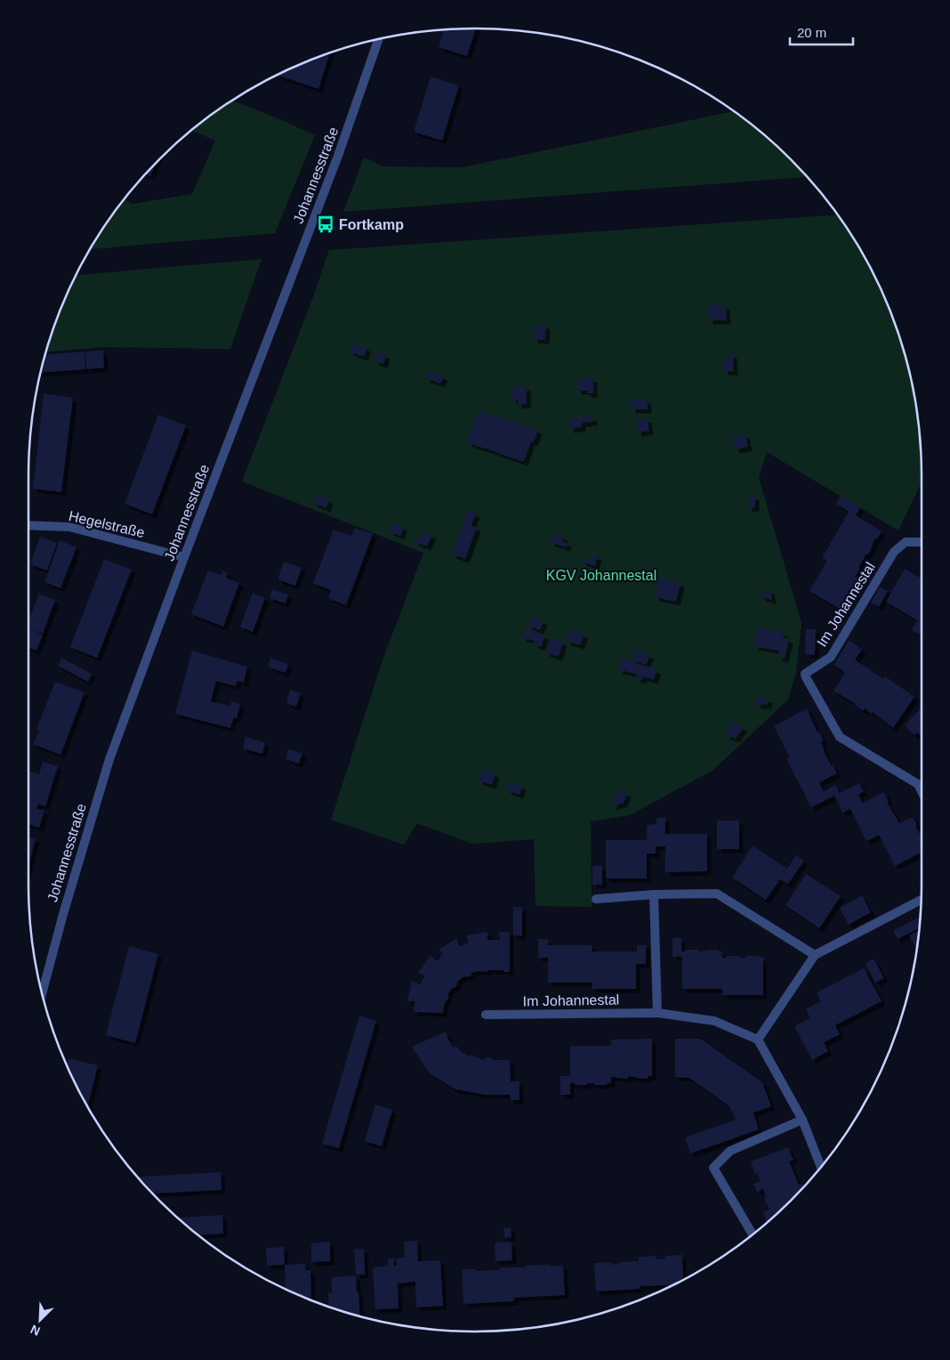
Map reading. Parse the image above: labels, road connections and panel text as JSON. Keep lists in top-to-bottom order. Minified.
{"streets":{"street":["Johannesstraße","Hegelstraße","Im Johannestal"]},"crossings":[["Johannesstraße","Hegelstraße"]],"parks":["KGV Johannestal"],"places":{"bus stop":["Fortkamp"]},"scale_bar":"20 m","north":"bottom left"}
